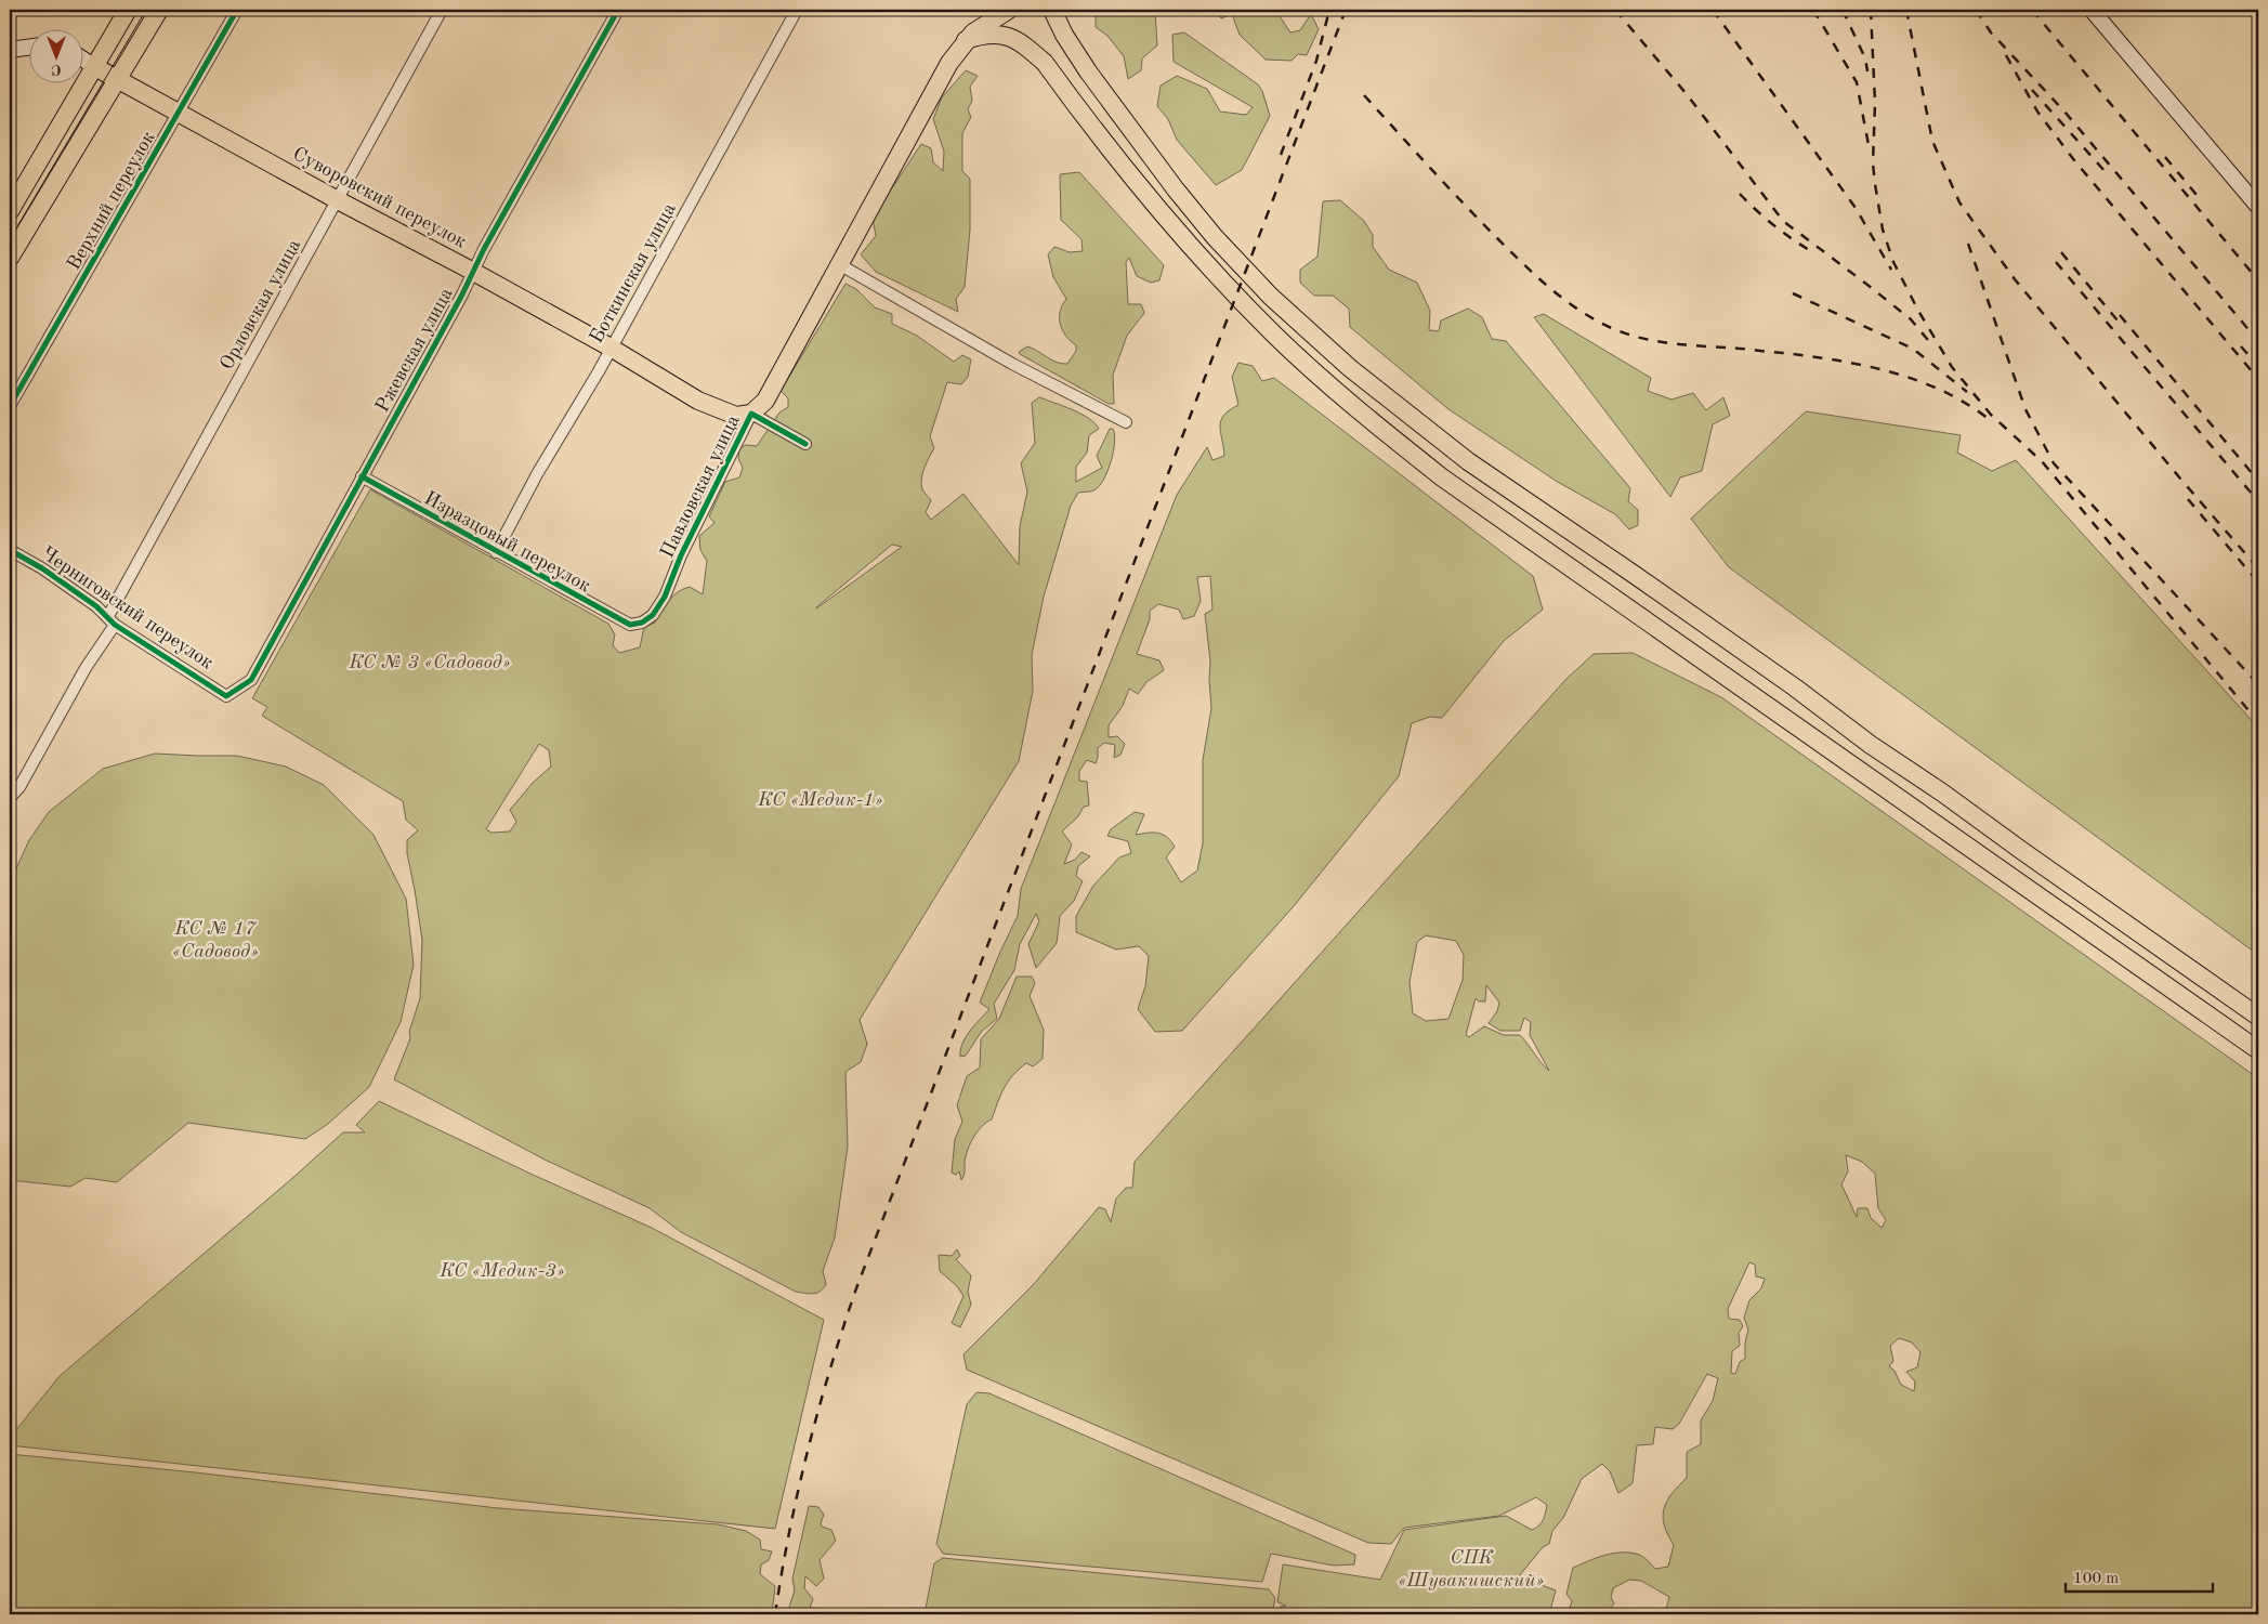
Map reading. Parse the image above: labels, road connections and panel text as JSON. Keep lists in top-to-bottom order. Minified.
{"streets":{"main road":["Суворовский переулок","Павловская улица"],"street":["Верхний переулок","Боткинская улица","Орловская улица","Ржевская улица","Изразцовый переулок","Черниговский переулок"]},"crossings":[["Суворовский переулок","Верхний переулок"],["Суворовский переулок","Боткинская улица"],["Суворовский переулок","Орловская улица"],["Суворовский переулок","Ржевская улица"],["Суворовский переулок","Павловская улица"],["Боткинская улица","Изразцовый переулок"],["Орловская улица","Черниговский переулок"],["Ржевская улица","Изразцовый переулок"],["Ржевская улица","Черниговский переулок"],["Павловская улица","Изразцовый переулок"]],"parks":["КС № 3 «Садовод»","КС «Медик-1»","КС № 17 «Садовод»","КС «Медик-3»","СПК «Шувакишский»"],"scale_bar":"100 m","north":"bottom"}
